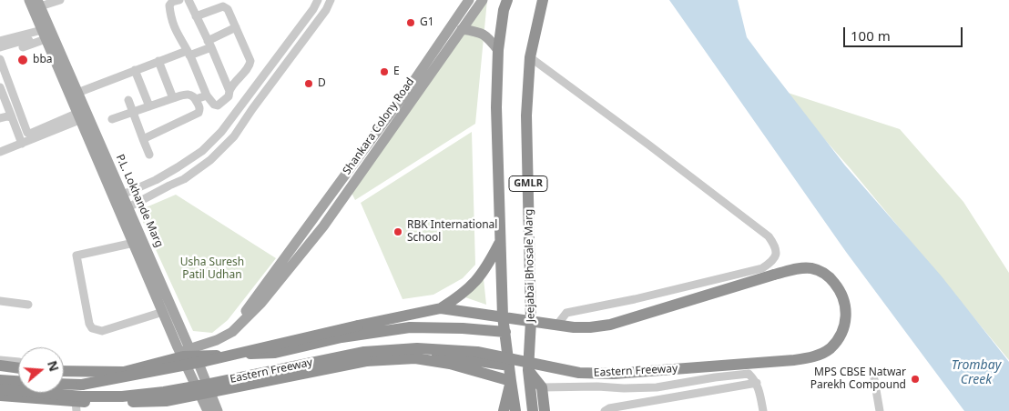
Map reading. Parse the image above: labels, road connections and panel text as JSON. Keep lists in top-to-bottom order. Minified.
{"streets":{"highway":["GMLR","Jeejabai Bhosale Marg","Eastern Freeway"],"main road":["Shankara Colony Road","P.L. Lokhande Marg"]},"crossings":[["Shankara Colony Road","P.L. Lokhande Marg"],["GMLR","Jeejabai Bhosale Marg"],["GMLR","Eastern Freeway"],["Jeejabai Bhosale Marg","Eastern Freeway"]],"water":["Trombay Creek"],"parks":["Usha Suresh Patil Udhan"],"places":["G1","bba","E","D","RBK International School","MPS CBSE Natwar Parekh Compound"],"scale_bar":"100 m","north":"right"}
